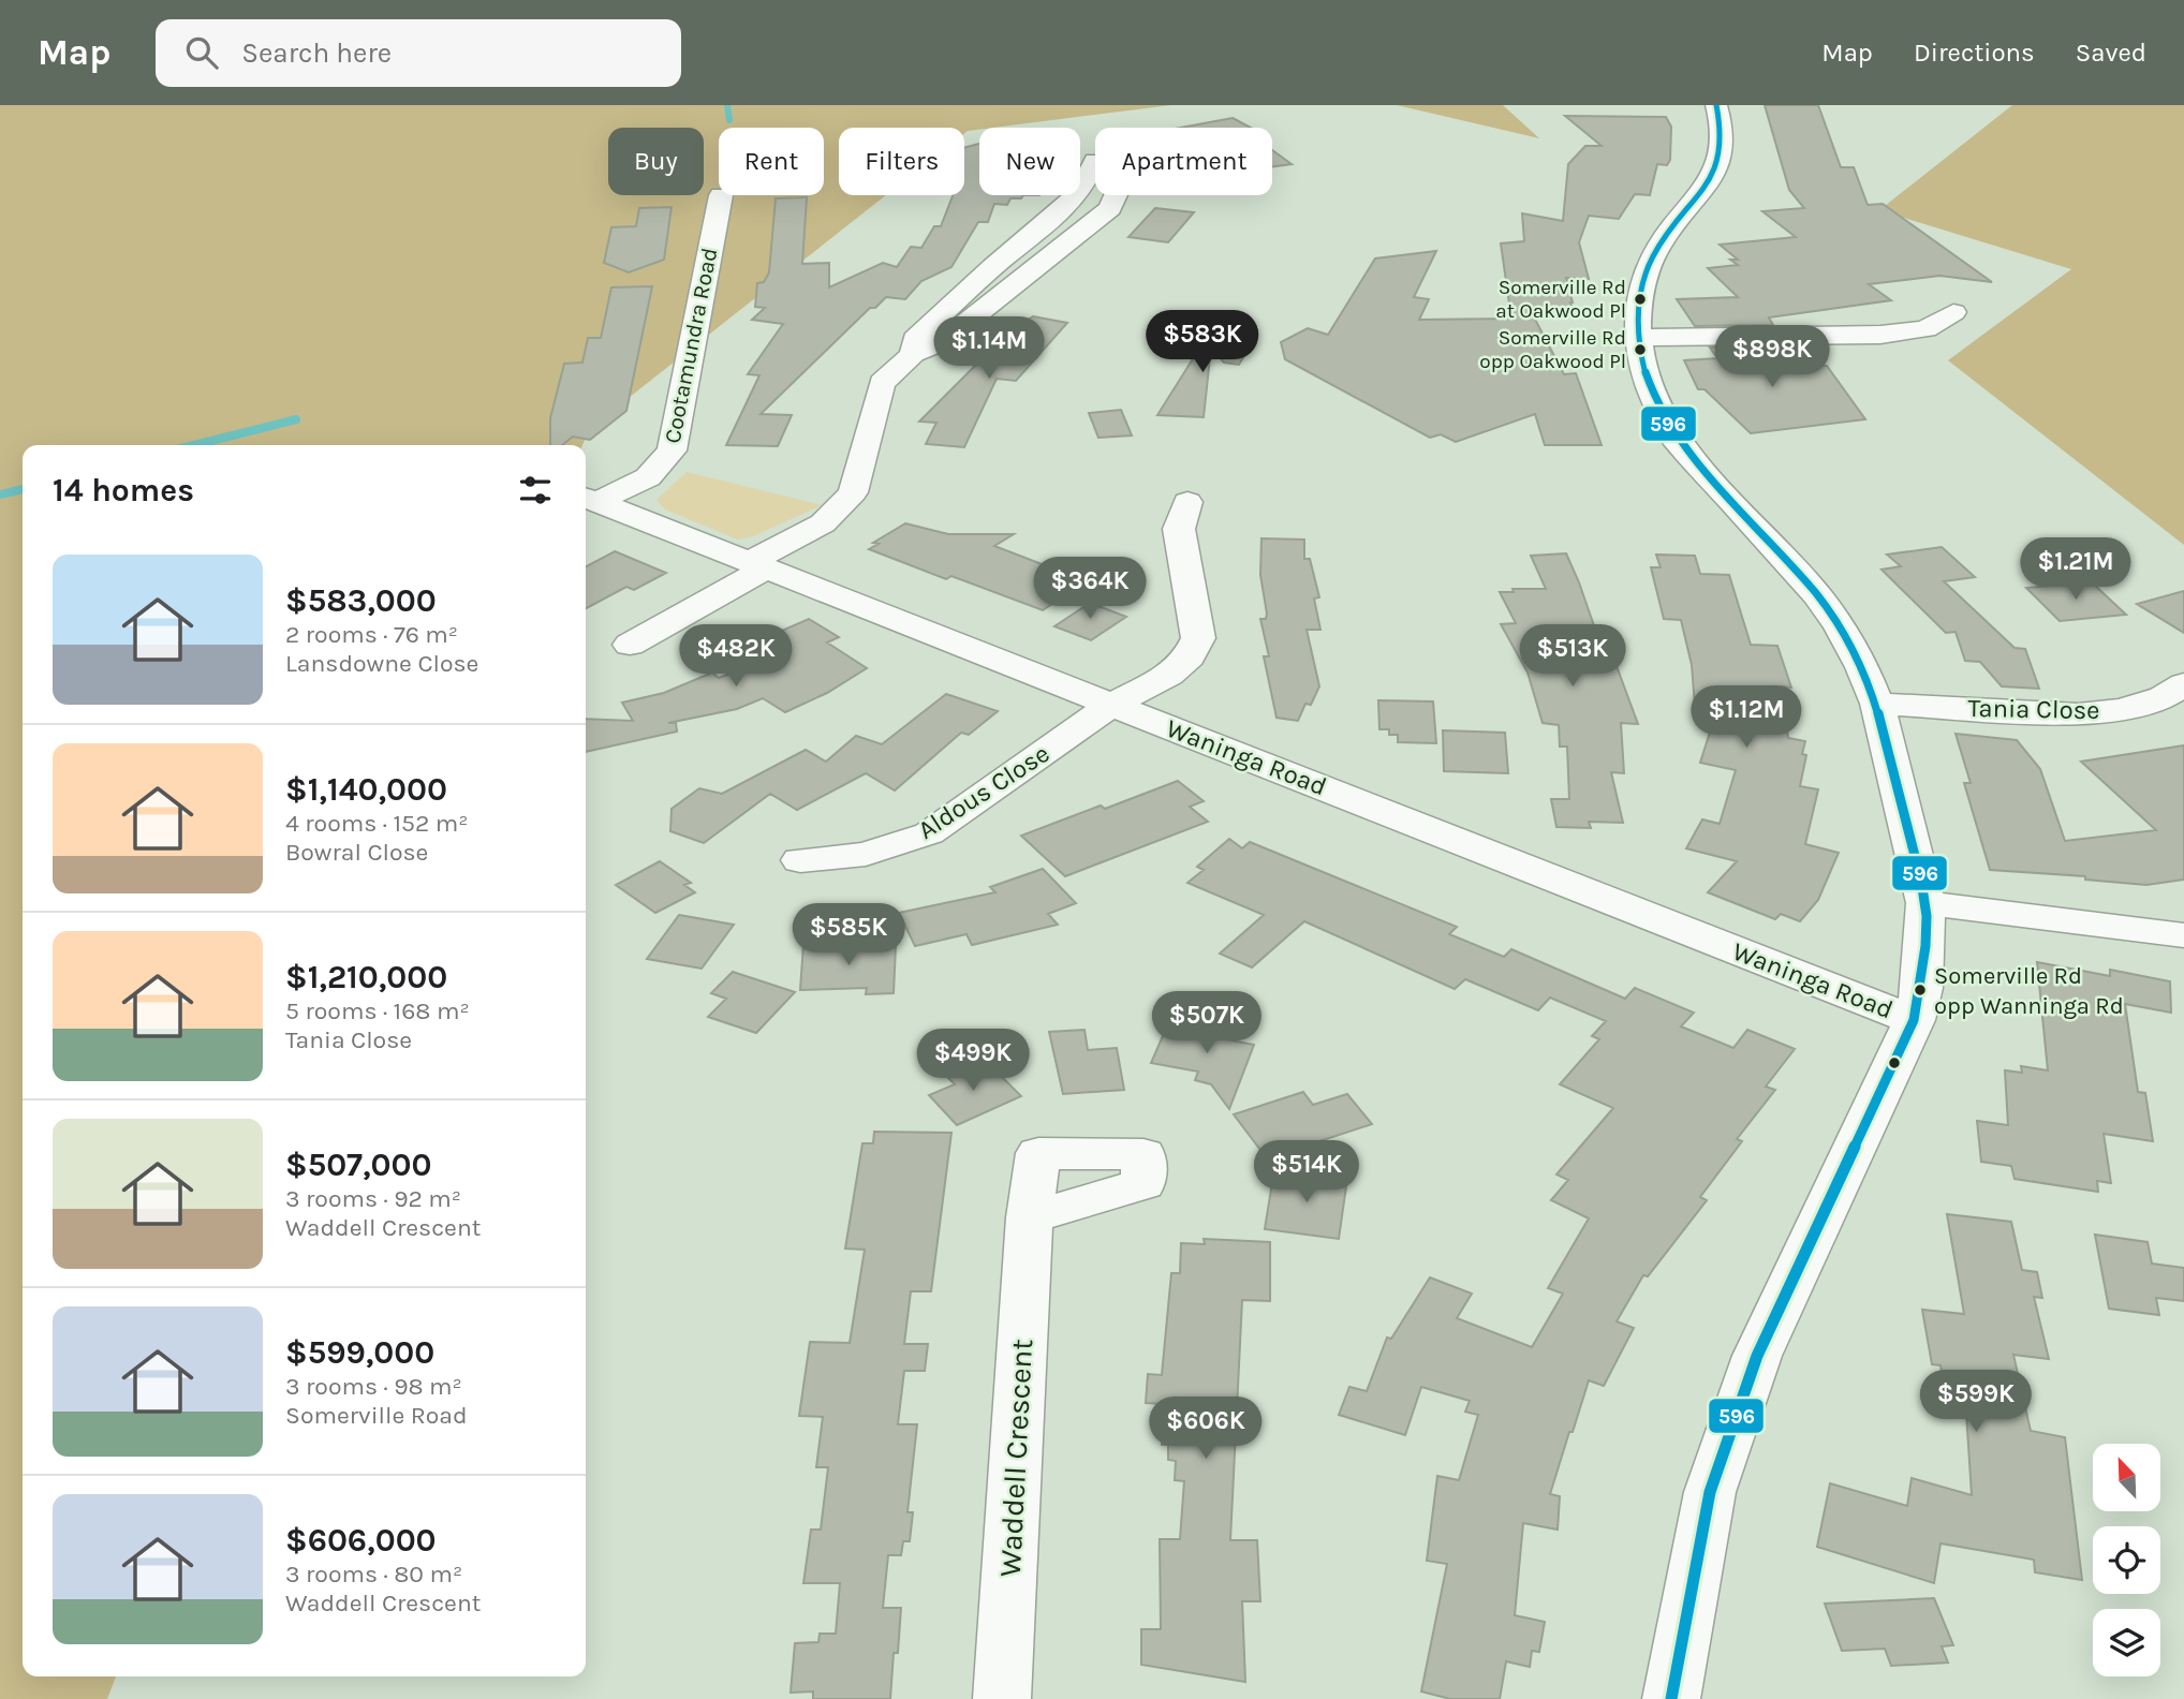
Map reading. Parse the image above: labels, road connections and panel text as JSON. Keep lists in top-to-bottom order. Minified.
{"streets":{"street":["Cootamundra Road","Tania Close","Waninga Road","Aldous Close","Waddell Crescent"]},"crossings":[["Cootamundra Road","Waninga Road"],["Waninga Road","Aldous Close"]],"places":["Somerville Rd at Oakwood Pl","Somerville Rd opp Oakwood Pl","Somerville Rd opp Wanninga Rd"],"lines":["transit line 596"],"north":"top left","page":{"header":"Map","search":"Search here","nav":["Map","Directions","Saved"],"chip":["Buy","Rent","Filters","New","Apartment"],"price":["$583K","$1.14M","$898K","$1.21M","$364K","$482K","$513K","$1.12M","$585K","$507K","$499K","$514K","$599K","$606K"],"heading":"14 homes","list":[{"name":"$583,000","note":"2 rooms · 76 m² · Lansdowne Close"},{"name":"$1,140,000","note":"4 rooms · 152 m² · Bowral Close"},{"name":"$1,210,000","note":"5 rooms · 168 m² · Tania Close"},{"name":"$507,000","note":"3 rooms · 92 m² · Waddell Crescent"},{"name":"$599,000","note":"3 rooms · 98 m² · Somerville Road"},{"name":"$606,000","note":"3 rooms · 80 m² · Waddell Crescent"}]}}
